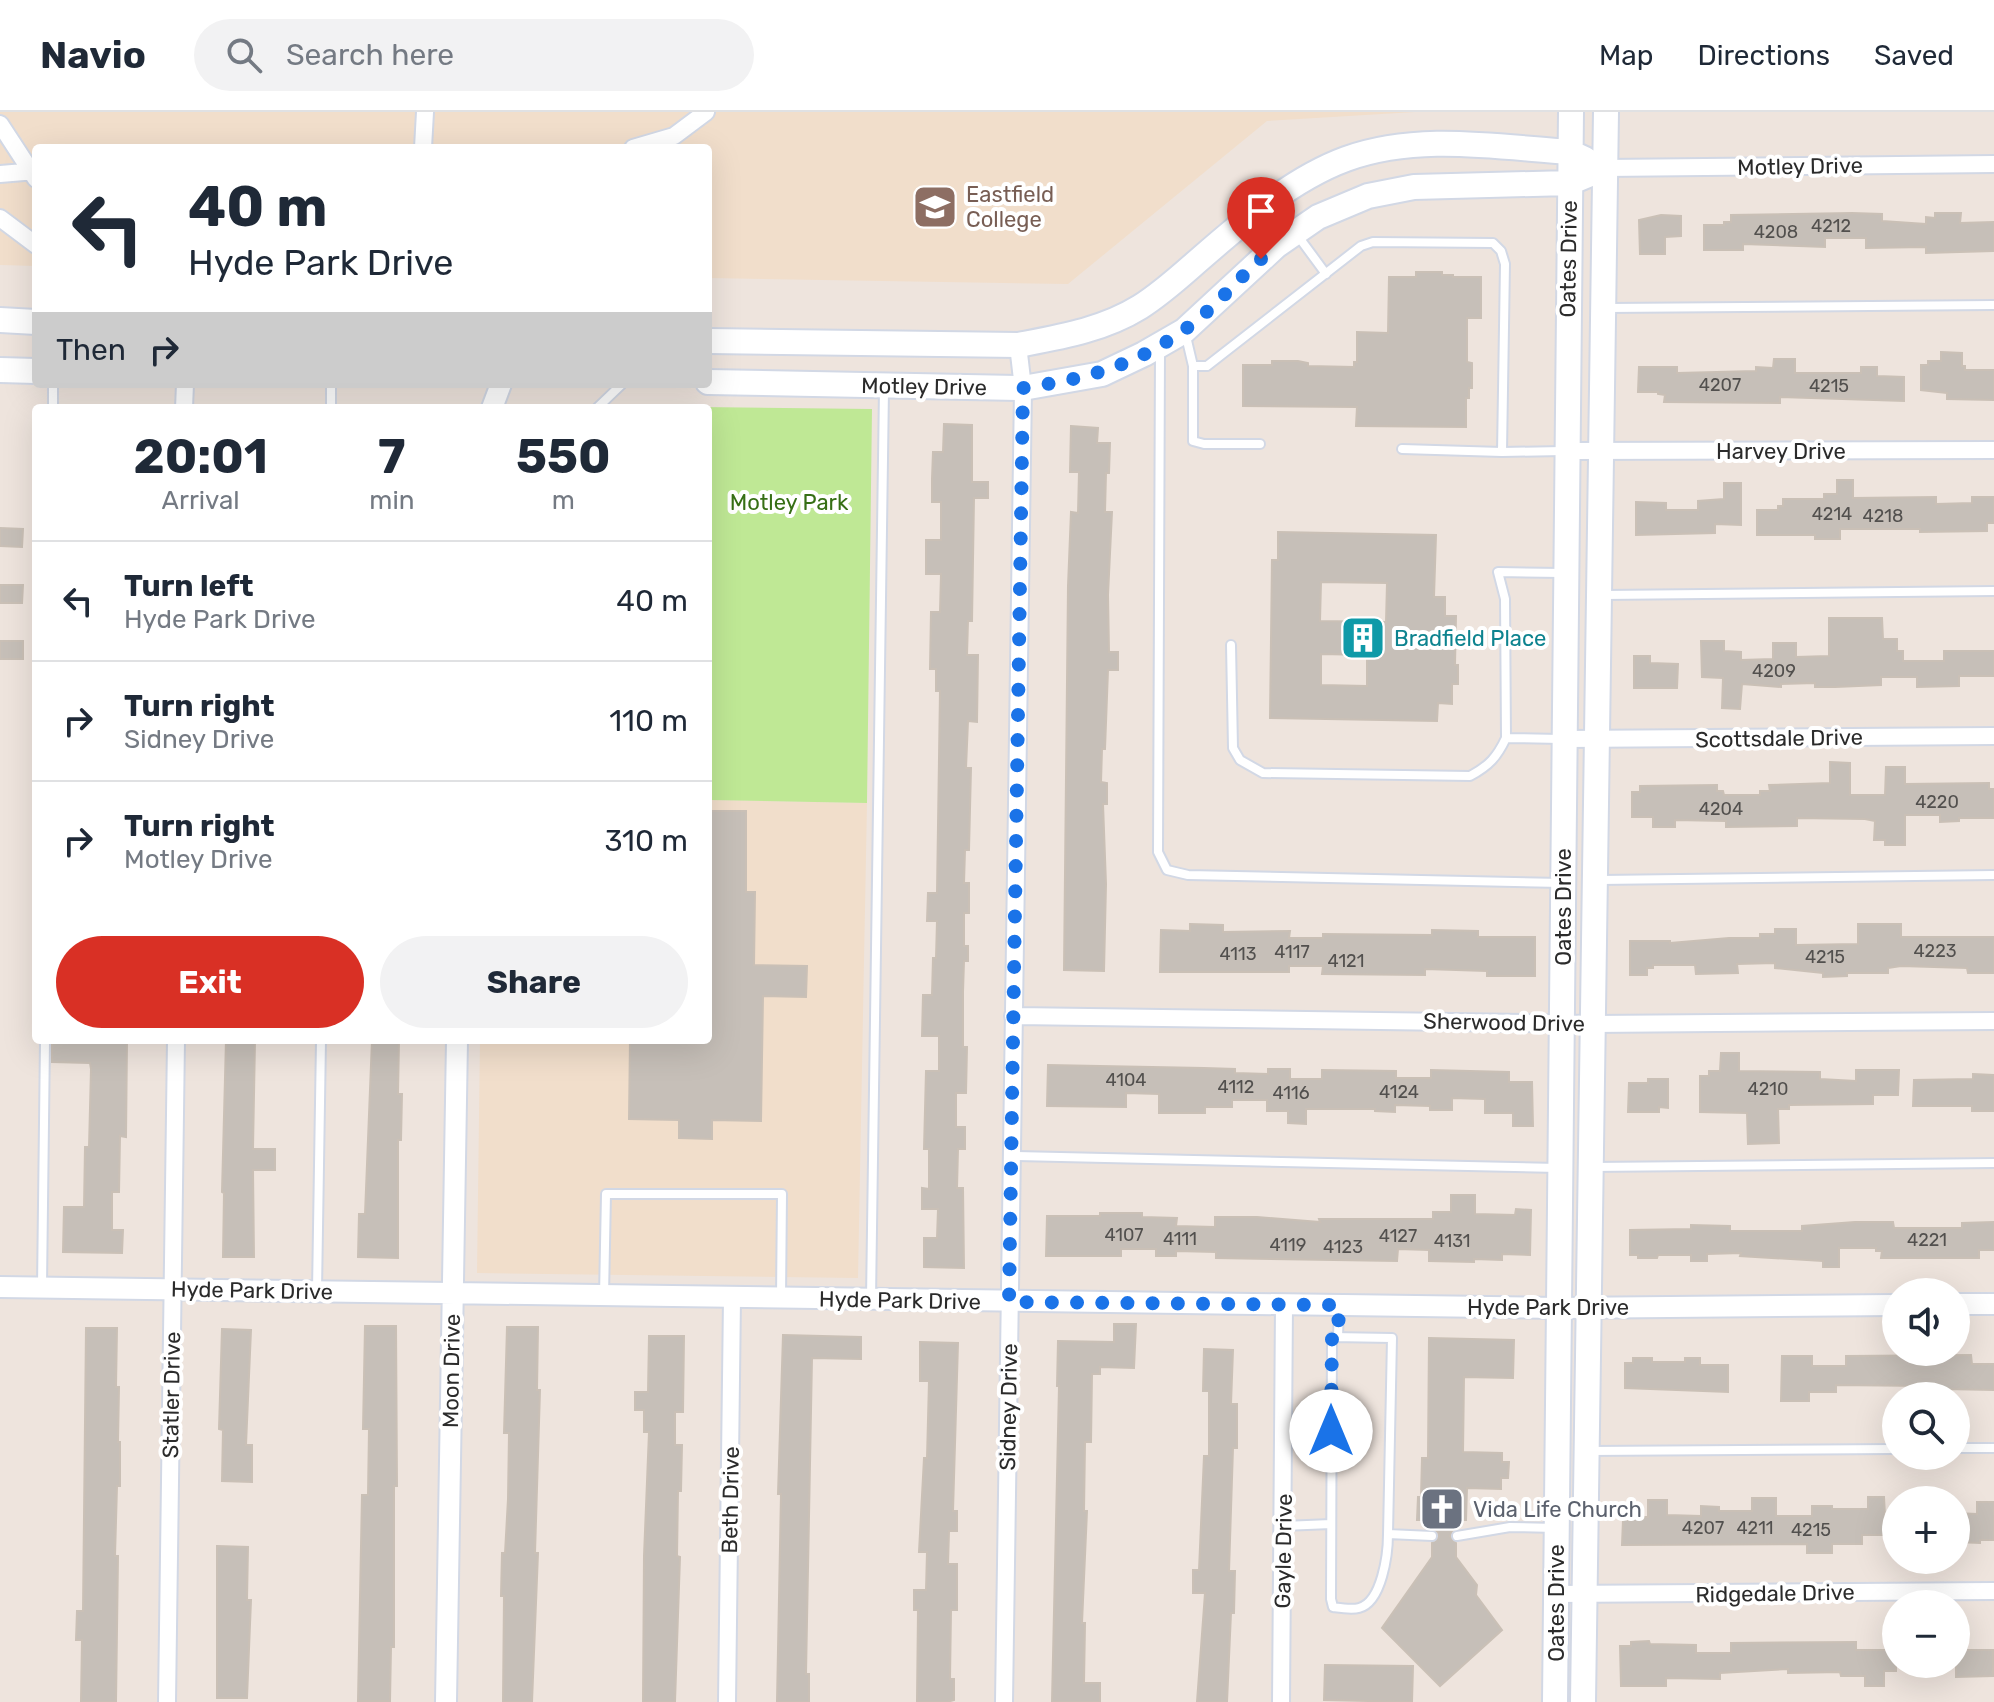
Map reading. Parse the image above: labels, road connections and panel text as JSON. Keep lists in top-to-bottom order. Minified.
{"streets":{"main road":["Motley Drive","Oates Drive"],"street":["Harvey Drive","Scottsdale Drive","Sherwood Drive","Hyde Park Drive","Moon Drive","Statler Drive","Sidney Drive","Beth Drive","Gayle Drive","Ridgedale Drive"]},"crossings":[["Motley Drive","Oates Drive"],["Motley Drive","Sidney Drive"],["Oates Drive","Harvey Drive"],["Oates Drive","Scottsdale Drive"],["Oates Drive","Sherwood Drive"],["Oates Drive","Hyde Park Drive"],["Oates Drive","Ridgedale Drive"],["Sherwood Drive","Sidney Drive"],["Hyde Park Drive","Moon Drive"],["Hyde Park Drive","Statler Drive"],["Hyde Park Drive","Sidney Drive"],["Hyde Park Drive","Beth Drive"],["Hyde Park Drive","Gayle Drive"]],"parks":["Motley Park"],"places":{"school or university":["Eastfield College"],"building":["Bradfield Place"],"church":["Vida Life Church"]},"house_numbers":["4212","4208","4207","4215","4214","4218","4209","4220","4204","4223","4117","4113","4215","4121","4104","4112","4210","4124","4116","4107","4127","4111","4221","4131","4119","4123","4207","4211","4215"],"page":{"header":"Navio","search":"Search here","nav":["Map","Directions","Saved"],"turn":["40 m","Hyde Park Drive"],"then":"Then","eta":["20:01","Arrival","7","min","550","m"],"list":[{"name":"Turn left","note":"Hyde Park Drive","value":"40 m"},{"name":"Turn right","note":"Sidney Drive","value":"110 m"},{"name":"Turn right","note":"Motley Drive","value":"310 m"}],"buttons":["Exit","Share"],"map_buttons":["+","−"]}}
